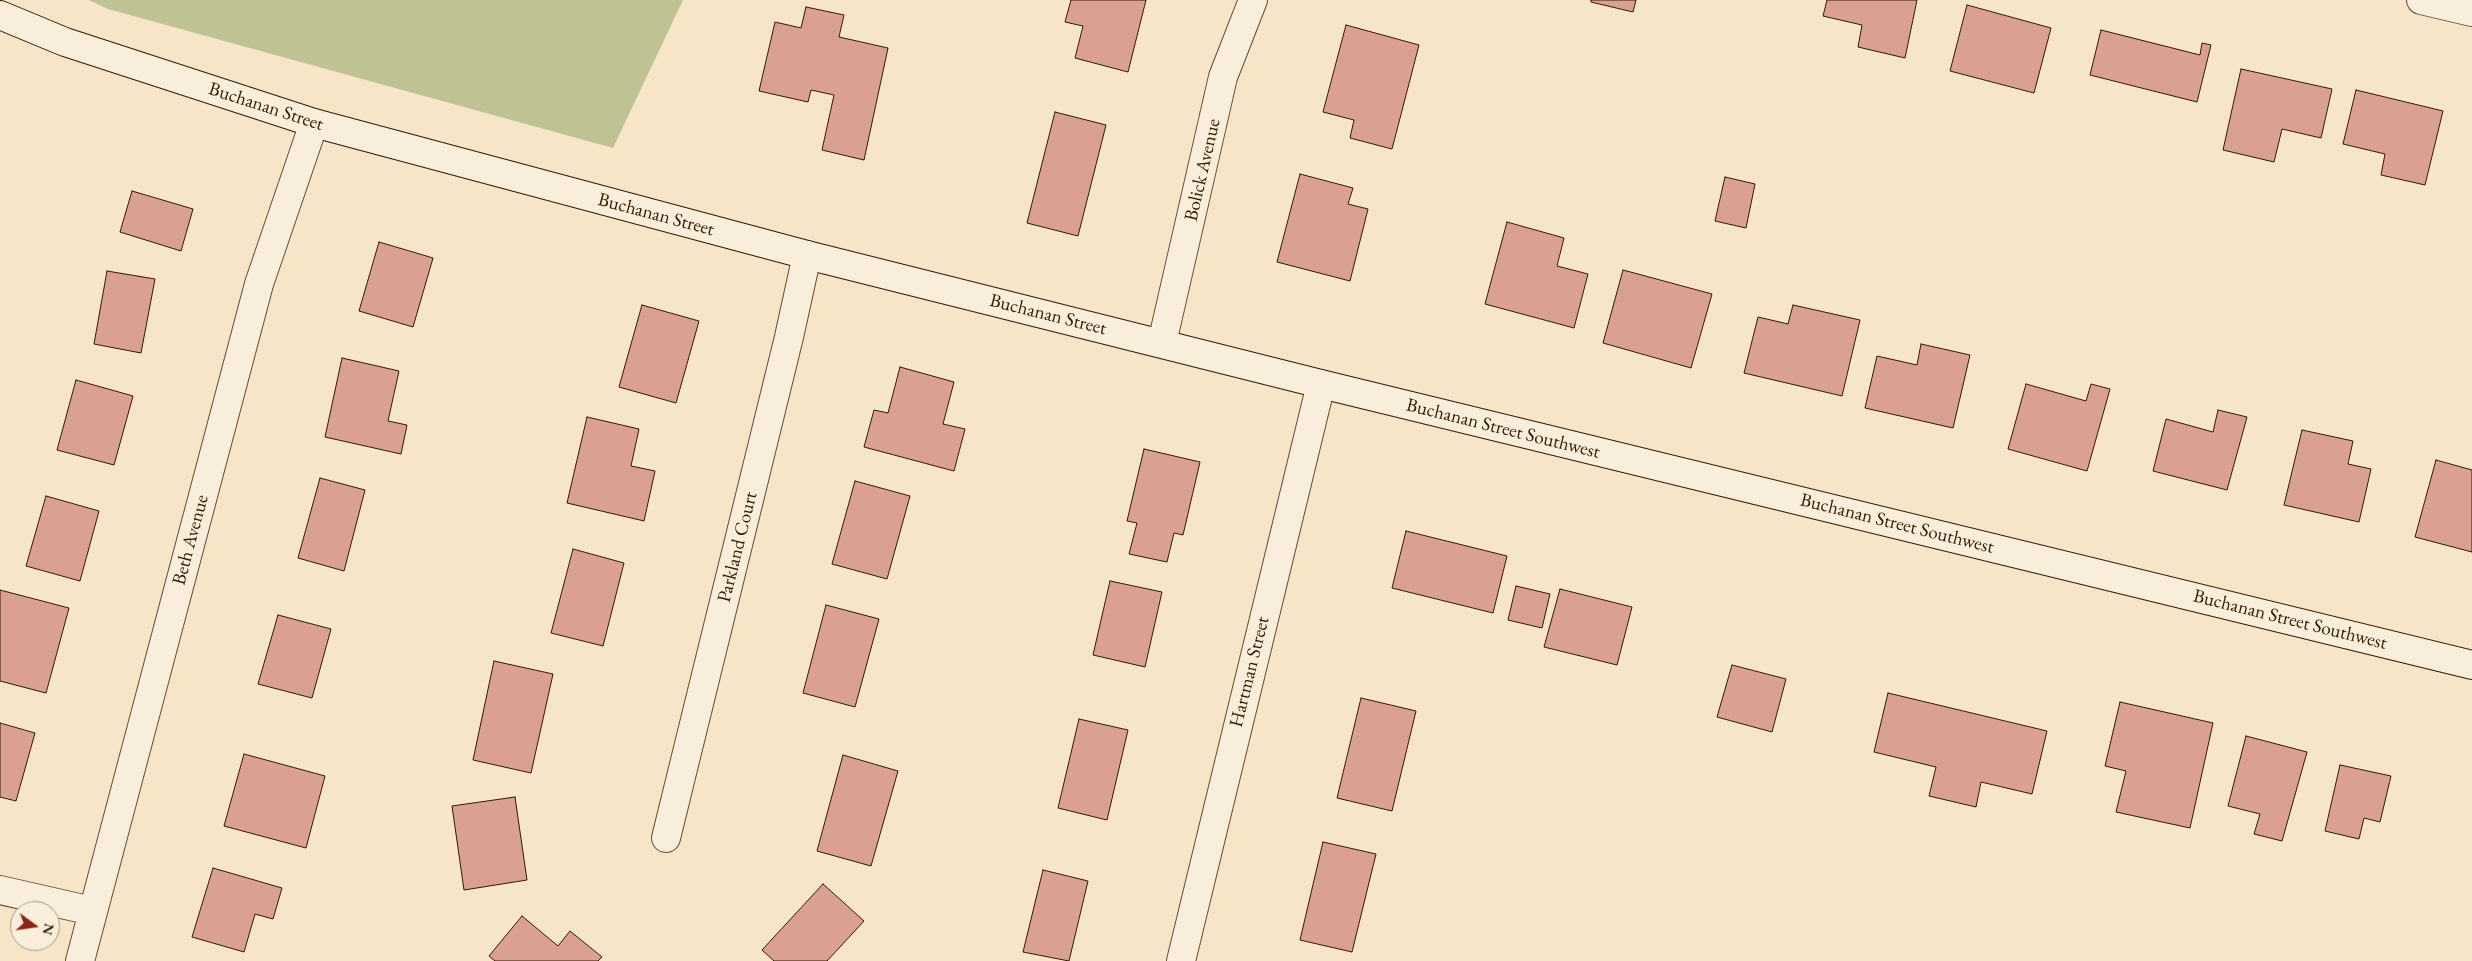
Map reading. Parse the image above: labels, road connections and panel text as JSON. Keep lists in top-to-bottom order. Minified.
{"streets":{"street":["Buchanan Street","Bolick Avenue","Buchanan Street Southwest","Beth Avenue","Parkland Court","Hartman Street"]},"crossings":[["Buchanan Street","Bolick Avenue"],["Buchanan Street","Buchanan Street Southwest"],["Buchanan Street","Beth Avenue"],["Buchanan Street","Parkland Court"],["Buchanan Street","Hartman Street"],["Buchanan Street Southwest","Hartman Street"]],"north":"right"}
